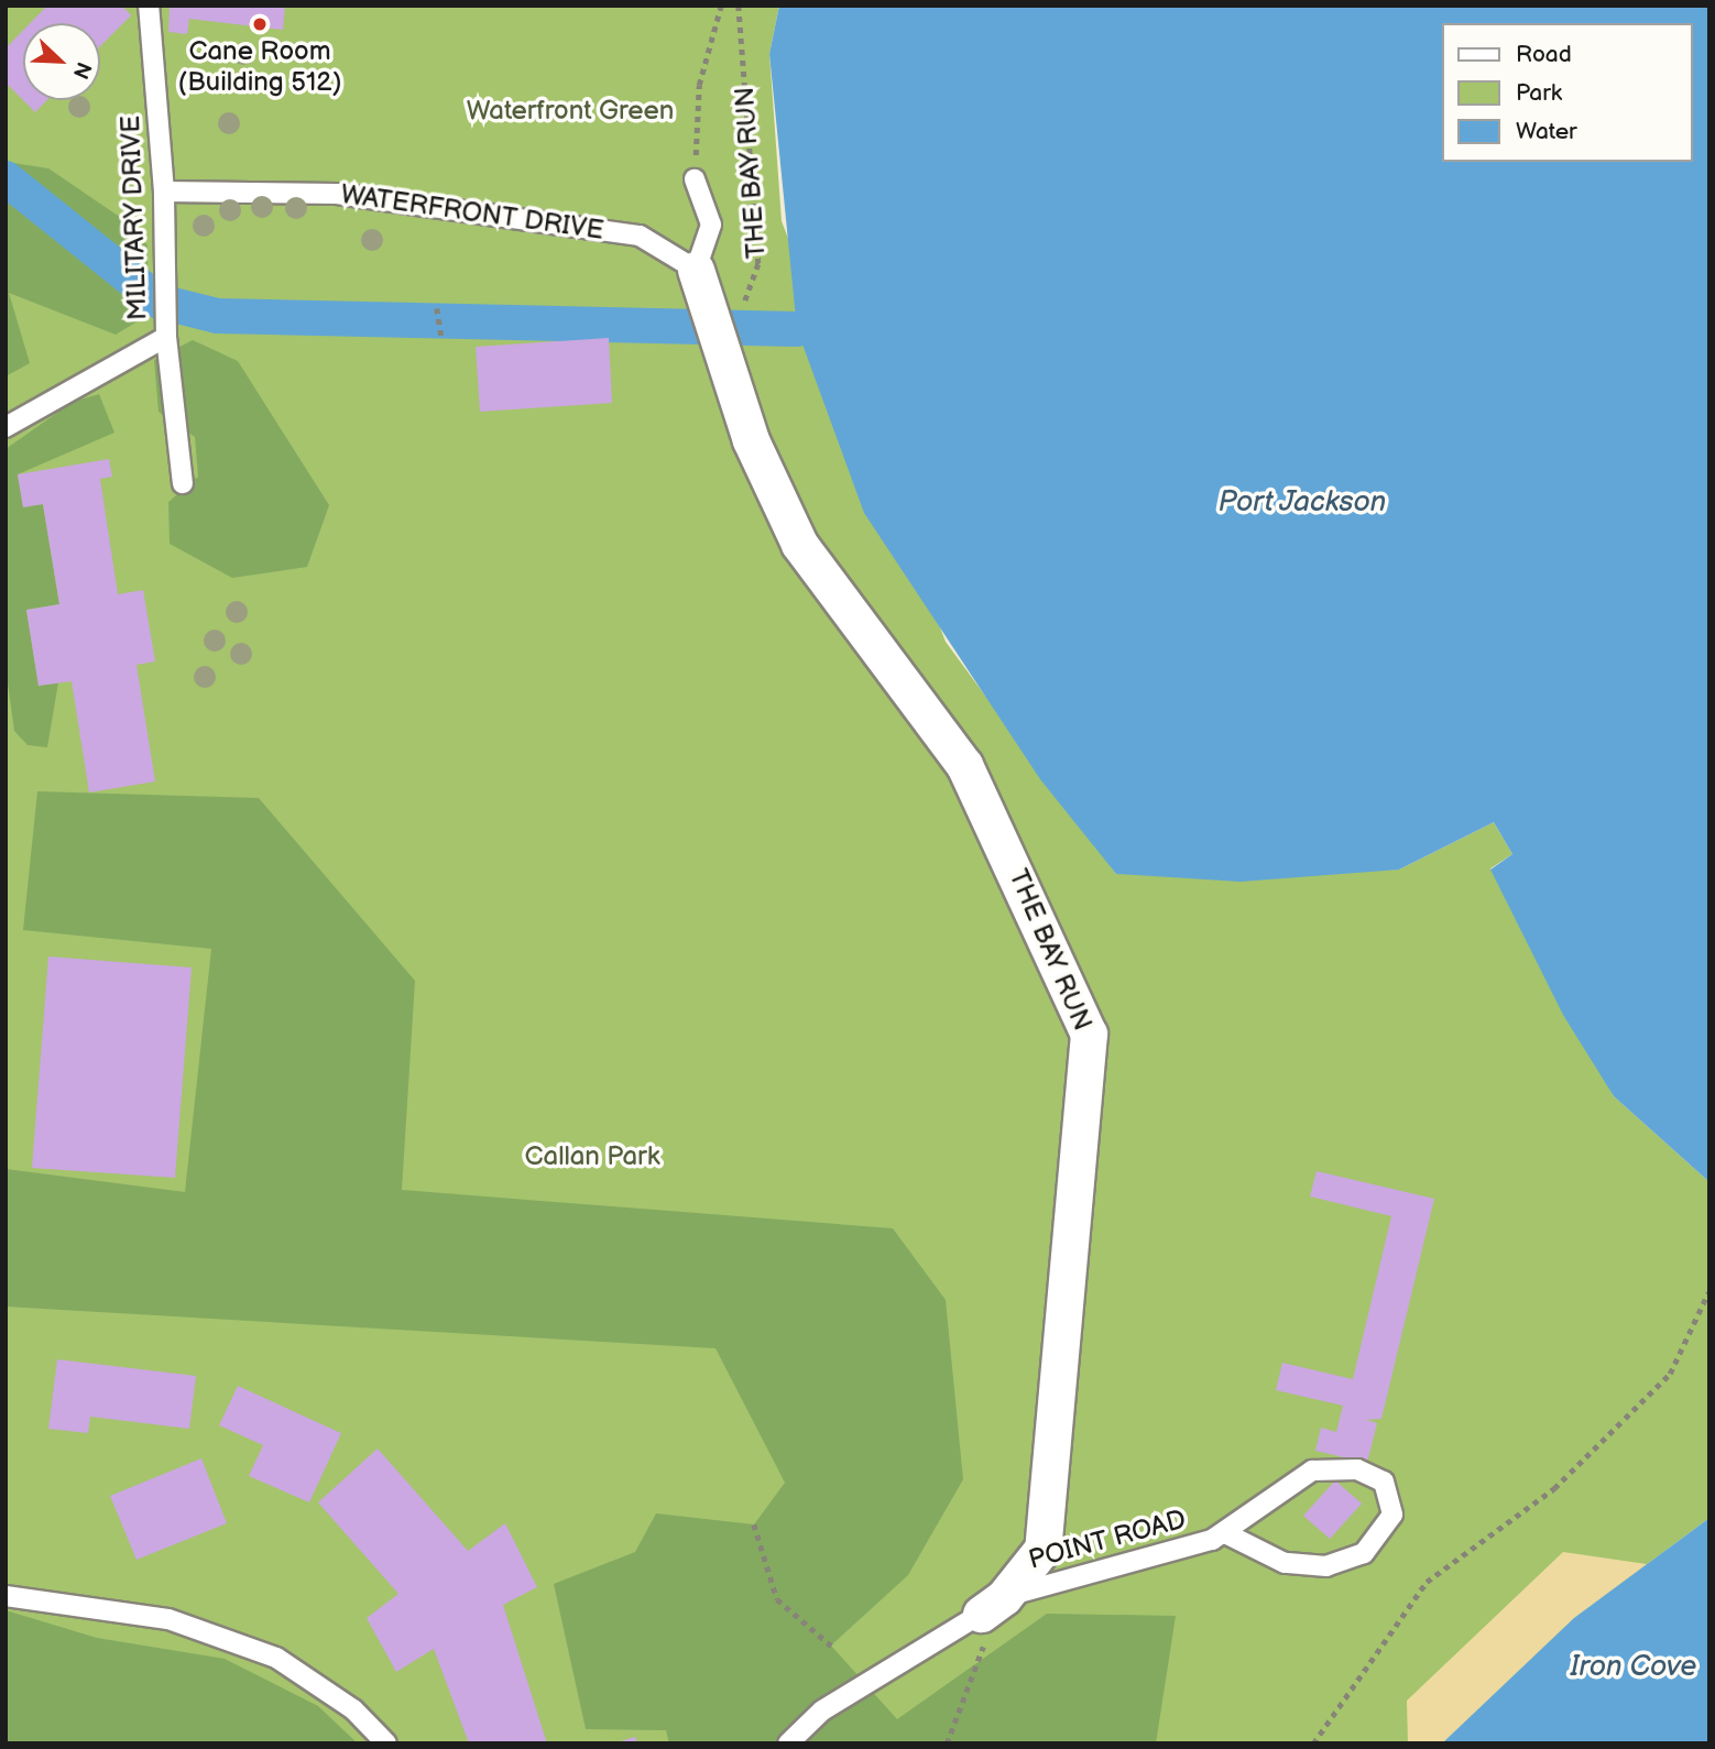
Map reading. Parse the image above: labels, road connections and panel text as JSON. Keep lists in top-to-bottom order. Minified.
{"streets":{"street":["THE BAY RUN"],"lane":["WATERFRONT DRIVE","MILITARY DRIVE","POINT ROAD"]},"crossings":[["THE BAY RUN","POINT ROAD"],["WATERFRONT DRIVE","MILITARY DRIVE"]],"water":["Port Jackson","Iron Cove"],"parks":["Waterfront Green","Callan Park"],"places":["Cane Room (Building 512)"],"legend":["Road","Park","Water"],"north":"bottom right"}
